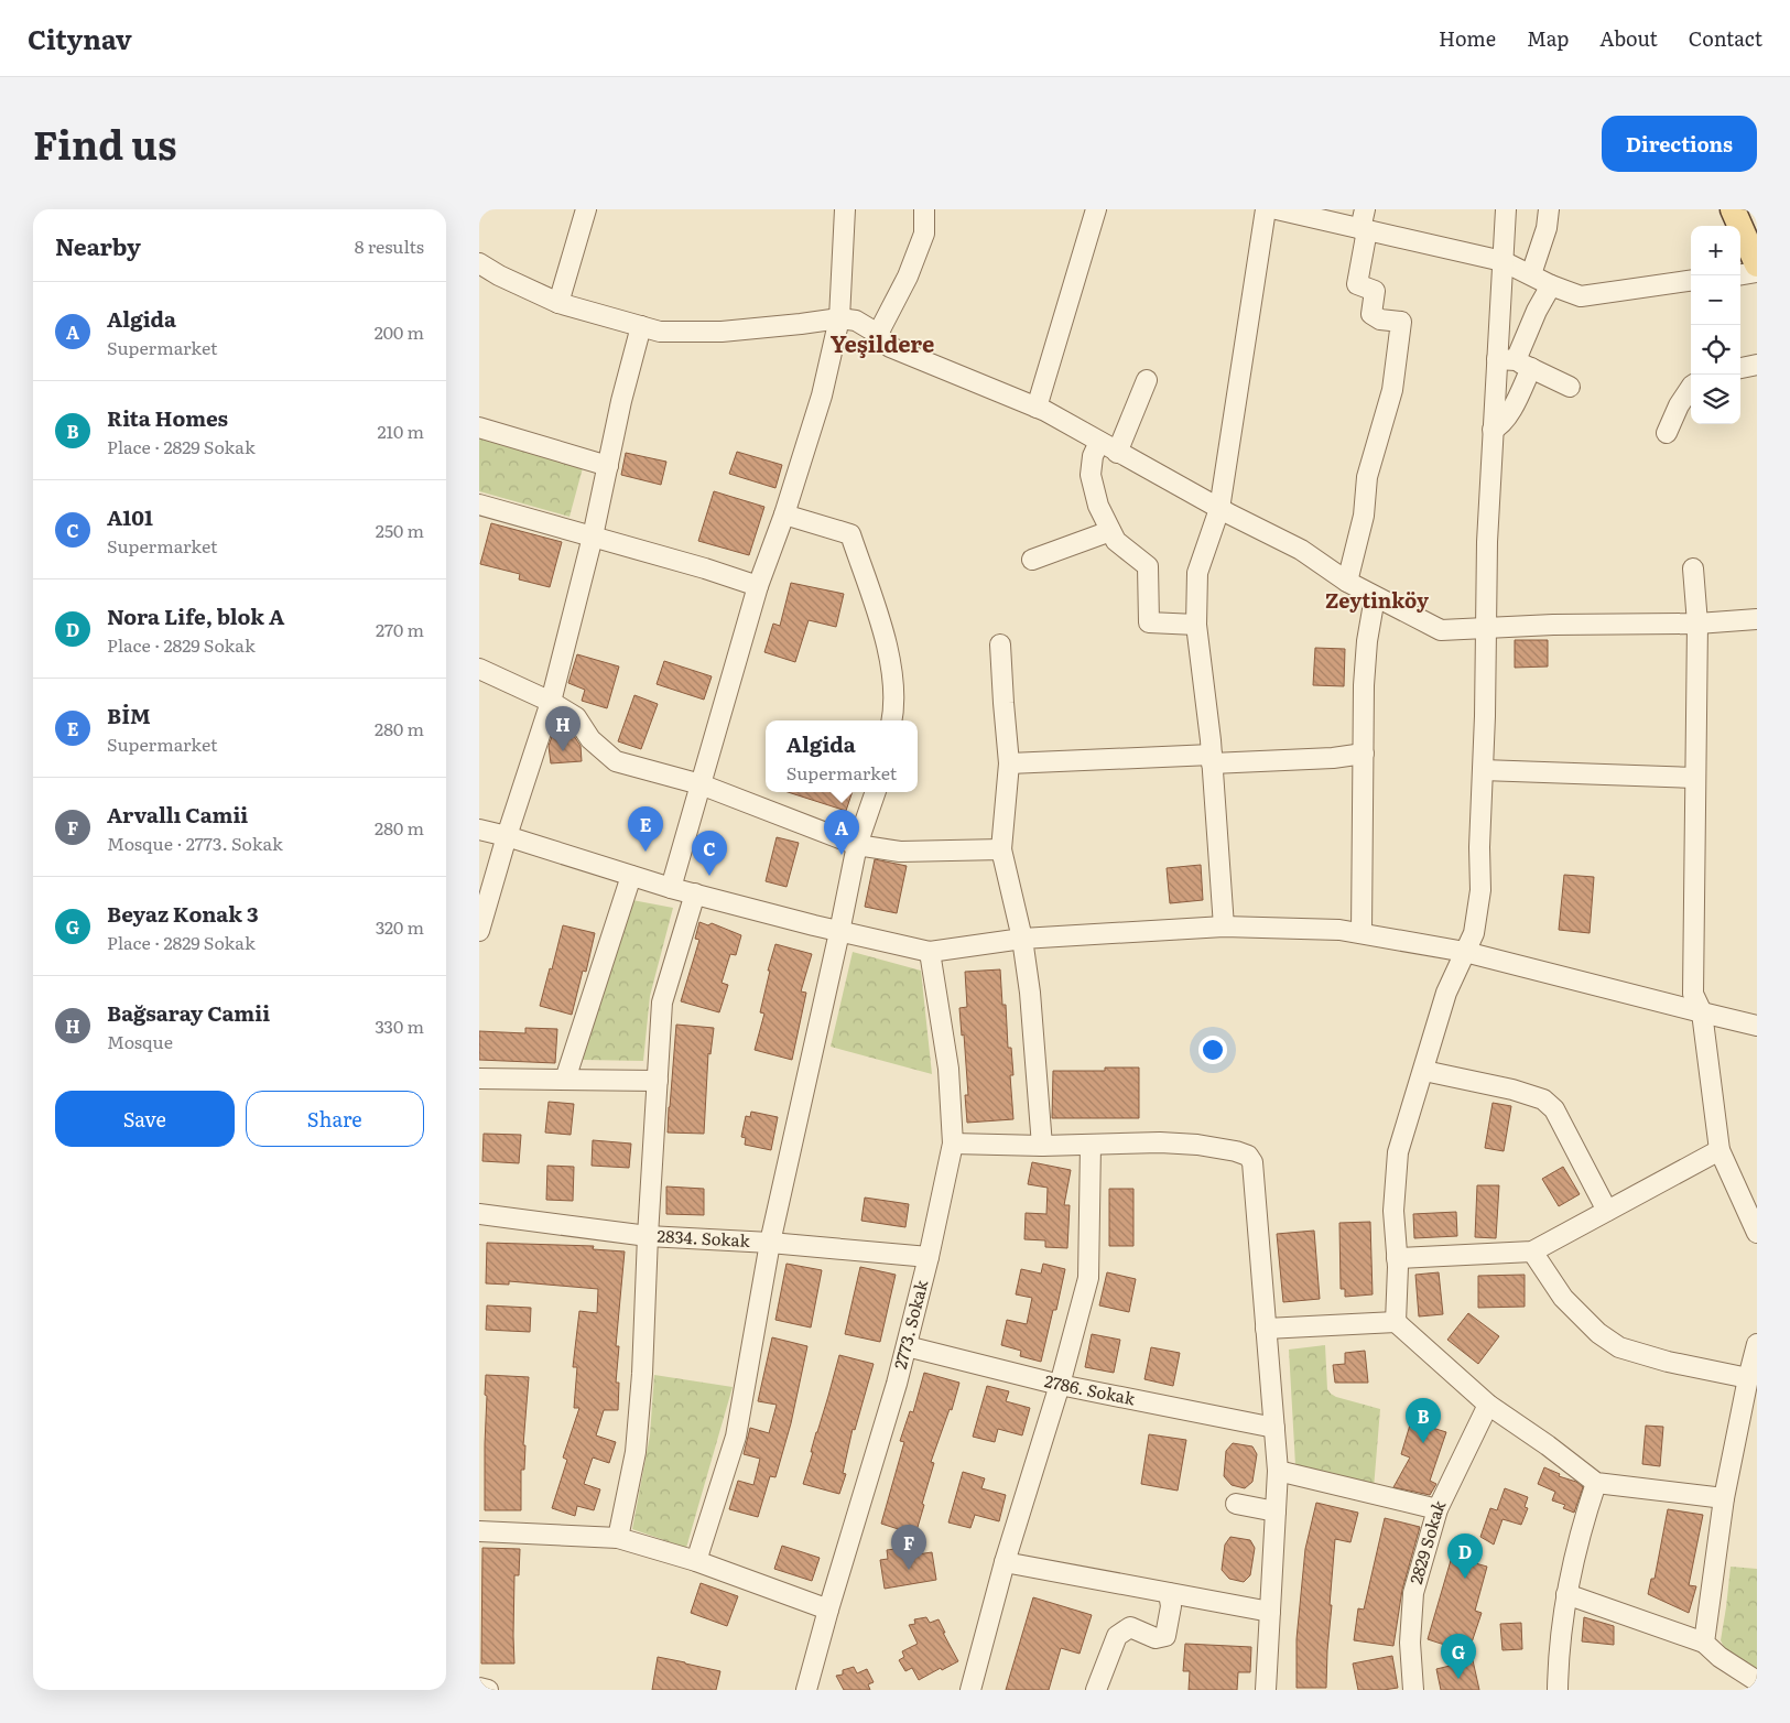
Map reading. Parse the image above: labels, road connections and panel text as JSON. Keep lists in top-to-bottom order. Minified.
{"streets":{"street":["2834. Sokak","2773. Sokak","2786. Sokak","2829 Sokak"]},"crossings":[["2834. Sokak","2773. Sokak"],["2773. Sokak","2786. Sokak"]],"districts":["Yeşildere","Zeytinköy"],"page":{"header":"Citynav","nav":["Home","Map","About","Contact"],"title":"Find us","buttons":["Directions",["Save","Share"]],"heading":["Nearby","8 results"],"map_buttons":["+","−"],"list":[{"mark":"A","name":"Algida","note":"Supermarket","value":"200 m"},{"mark":"B","name":"Rita Homes","note":"Place · 2829 Sokak","value":"210 m"},{"mark":"C","name":"A101","note":"Supermarket","value":"250 m"},{"mark":"D","name":"Nora Life, blok A","note":"Place · 2829 Sokak","value":"270 m"},{"mark":"E","name":"BİM","note":"Supermarket","value":"280 m"},{"mark":"F","name":"Arvallı Camii","note":"Mosque · 2773. Sokak","value":"280 m"},{"mark":"G","name":"Beyaz Konak 3","note":"Place · 2829 Sokak","value":"320 m"},{"mark":"H","name":"Bağsaray Camii","note":"Mosque","value":"330 m"}],"pins":["H","E","A","C","B","F","D","G"],"popup":["Algida","Supermarket"]}}
